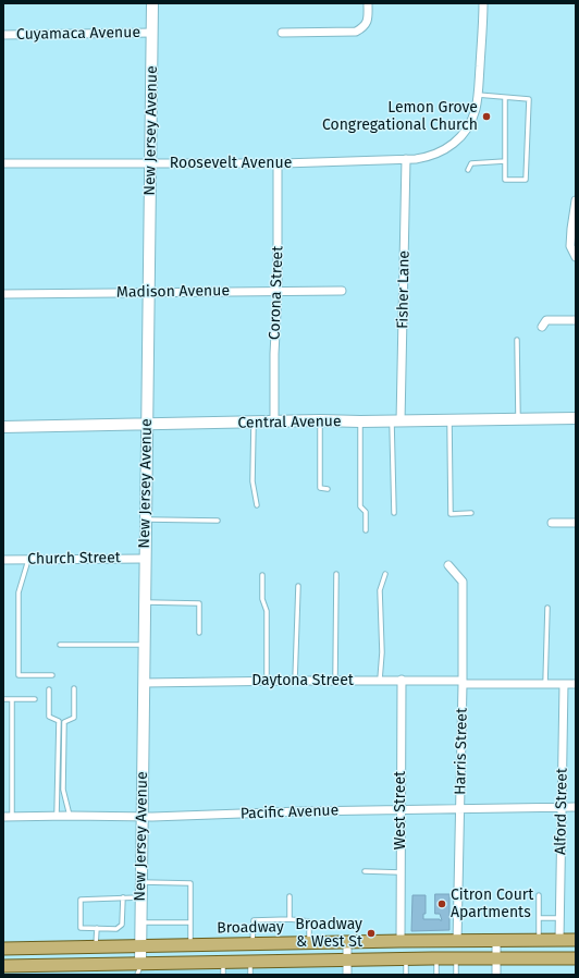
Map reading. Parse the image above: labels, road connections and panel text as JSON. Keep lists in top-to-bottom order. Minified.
{"streets":{"main road":["Broadway"],"street":["Cuyamaca Avenue","New Jersey Avenue","Roosevelt Avenue","Fisher Lane","Madison Avenue","Corona Street","Central Avenue","Church Street","Daytona Street","Harris Street","West Street","Alford Street","Pacific Avenue"]},"crossings":[["Cuyamaca Avenue","New Jersey Avenue"],["New Jersey Avenue","Roosevelt Avenue"],["New Jersey Avenue","Madison Avenue"],["New Jersey Avenue","Central Avenue"],["New Jersey Avenue","Church Street"],["New Jersey Avenue","Daytona Street"],["New Jersey Avenue","Pacific Avenue"],["New Jersey Avenue","Broadway"],["Roosevelt Avenue","Fisher Lane"],["Roosevelt Avenue","Corona Street"],["Fisher Lane","Central Avenue"],["Madison Avenue","Corona Street"],["Corona Street","Central Avenue"],["Daytona Street","Harris Street"],["Daytona Street","West Street"],["Daytona Street","Alford Street"],["Harris Street","Pacific Avenue"],["Harris Street","Broadway"],["West Street","Pacific Avenue"],["West Street","Broadway"],["Alford Street","Pacific Avenue"],["Alford Street","Broadway"]],"places":["Lemon Grove Congregational Church","Citron Court Apartments","Broadway & West St"]}
